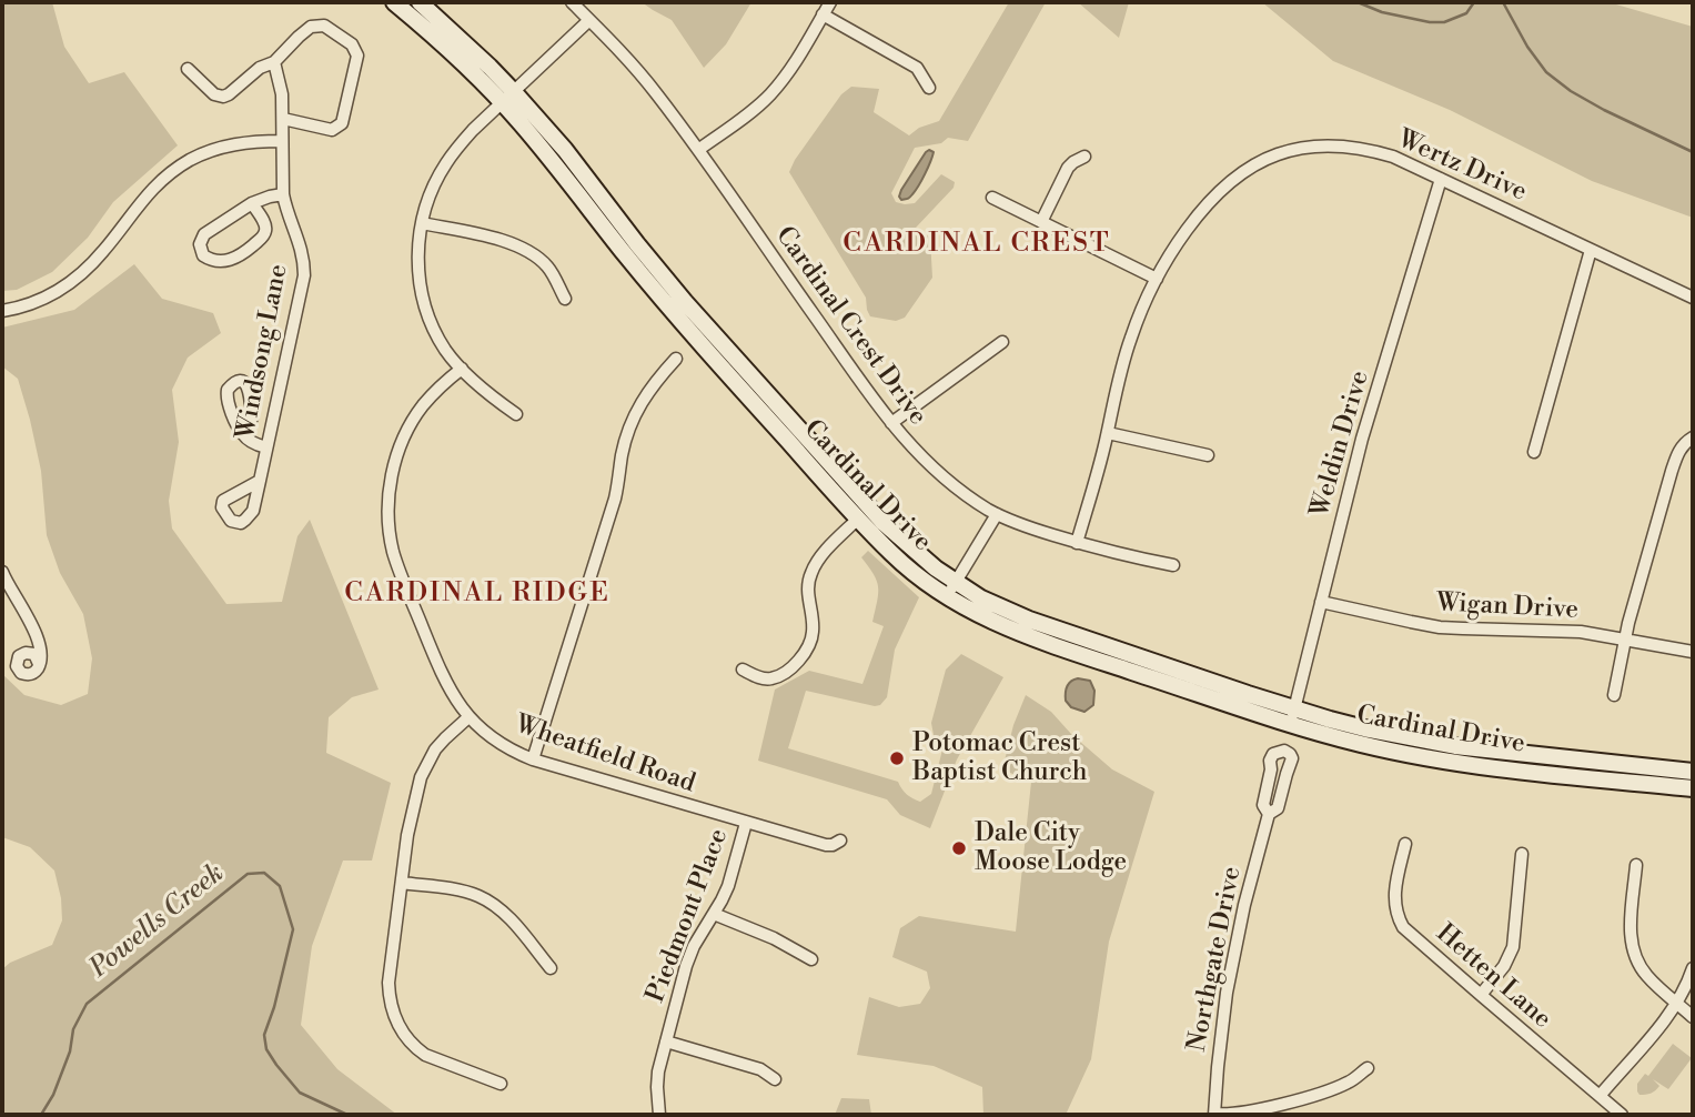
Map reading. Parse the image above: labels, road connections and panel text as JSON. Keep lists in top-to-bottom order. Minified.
{"streets":{"main road":["Cardinal Drive"],"street":["Wertz Drive","Cardinal Crest Drive","Windsong Lane","Weldin Drive","Wigan Drive","Wheatfield Road","Piedmont Place","Northgate Drive","Hetten Lane"]},"crossings":[["Wertz Drive","Cardinal Crest Drive"],["Wertz Drive","Weldin Drive"],["Weldin Drive","Cardinal Drive"],["Weldin Drive","Wigan Drive"],["Wheatfield Road","Piedmont Place"]],"districts":["CARDINAL CREST","CARDINAL RIDGE"],"water":["Powells Creek"],"places":["Potomac Crest Baptist Church","Dale City Moose Lodge"]}
